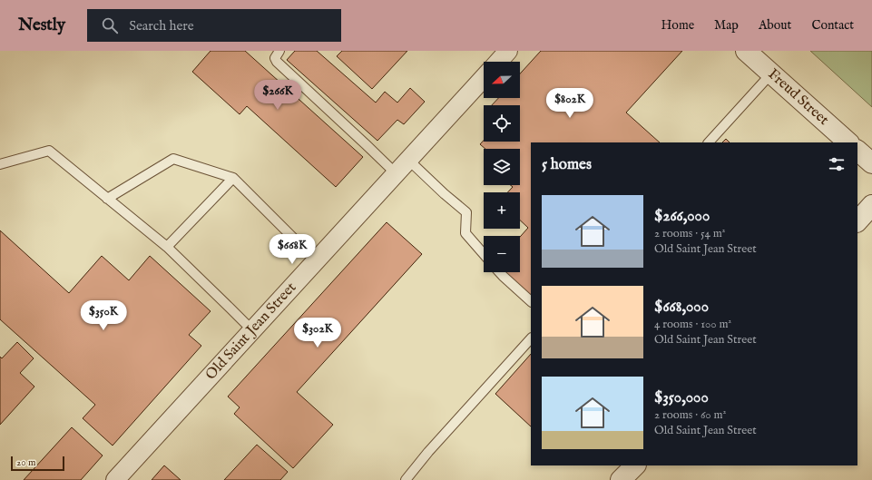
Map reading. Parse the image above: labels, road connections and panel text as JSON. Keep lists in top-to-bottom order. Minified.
{"streets":{"street":["Freud Street","Old Saint Jean Street"]},"scale_bar":"20 m","north":"left","page":{"header":"Nestly","search":"Search here","nav":["Home","Map","About","Contact"],"map_buttons":["+","−"],"price":["$266K","$802K","$668K","$350K","$302K"],"heading":"5 homes","list":[{"name":"$266,000","note":"2 rooms · 54 m² · Old Saint Jean Street"},{"name":"$668,000","note":"4 rooms · 100 m² · Old Saint Jean Street"},{"name":"$350,000","note":"2 rooms · 60 m² · Old Saint Jean Street"}],"scale":"20 m"}}
